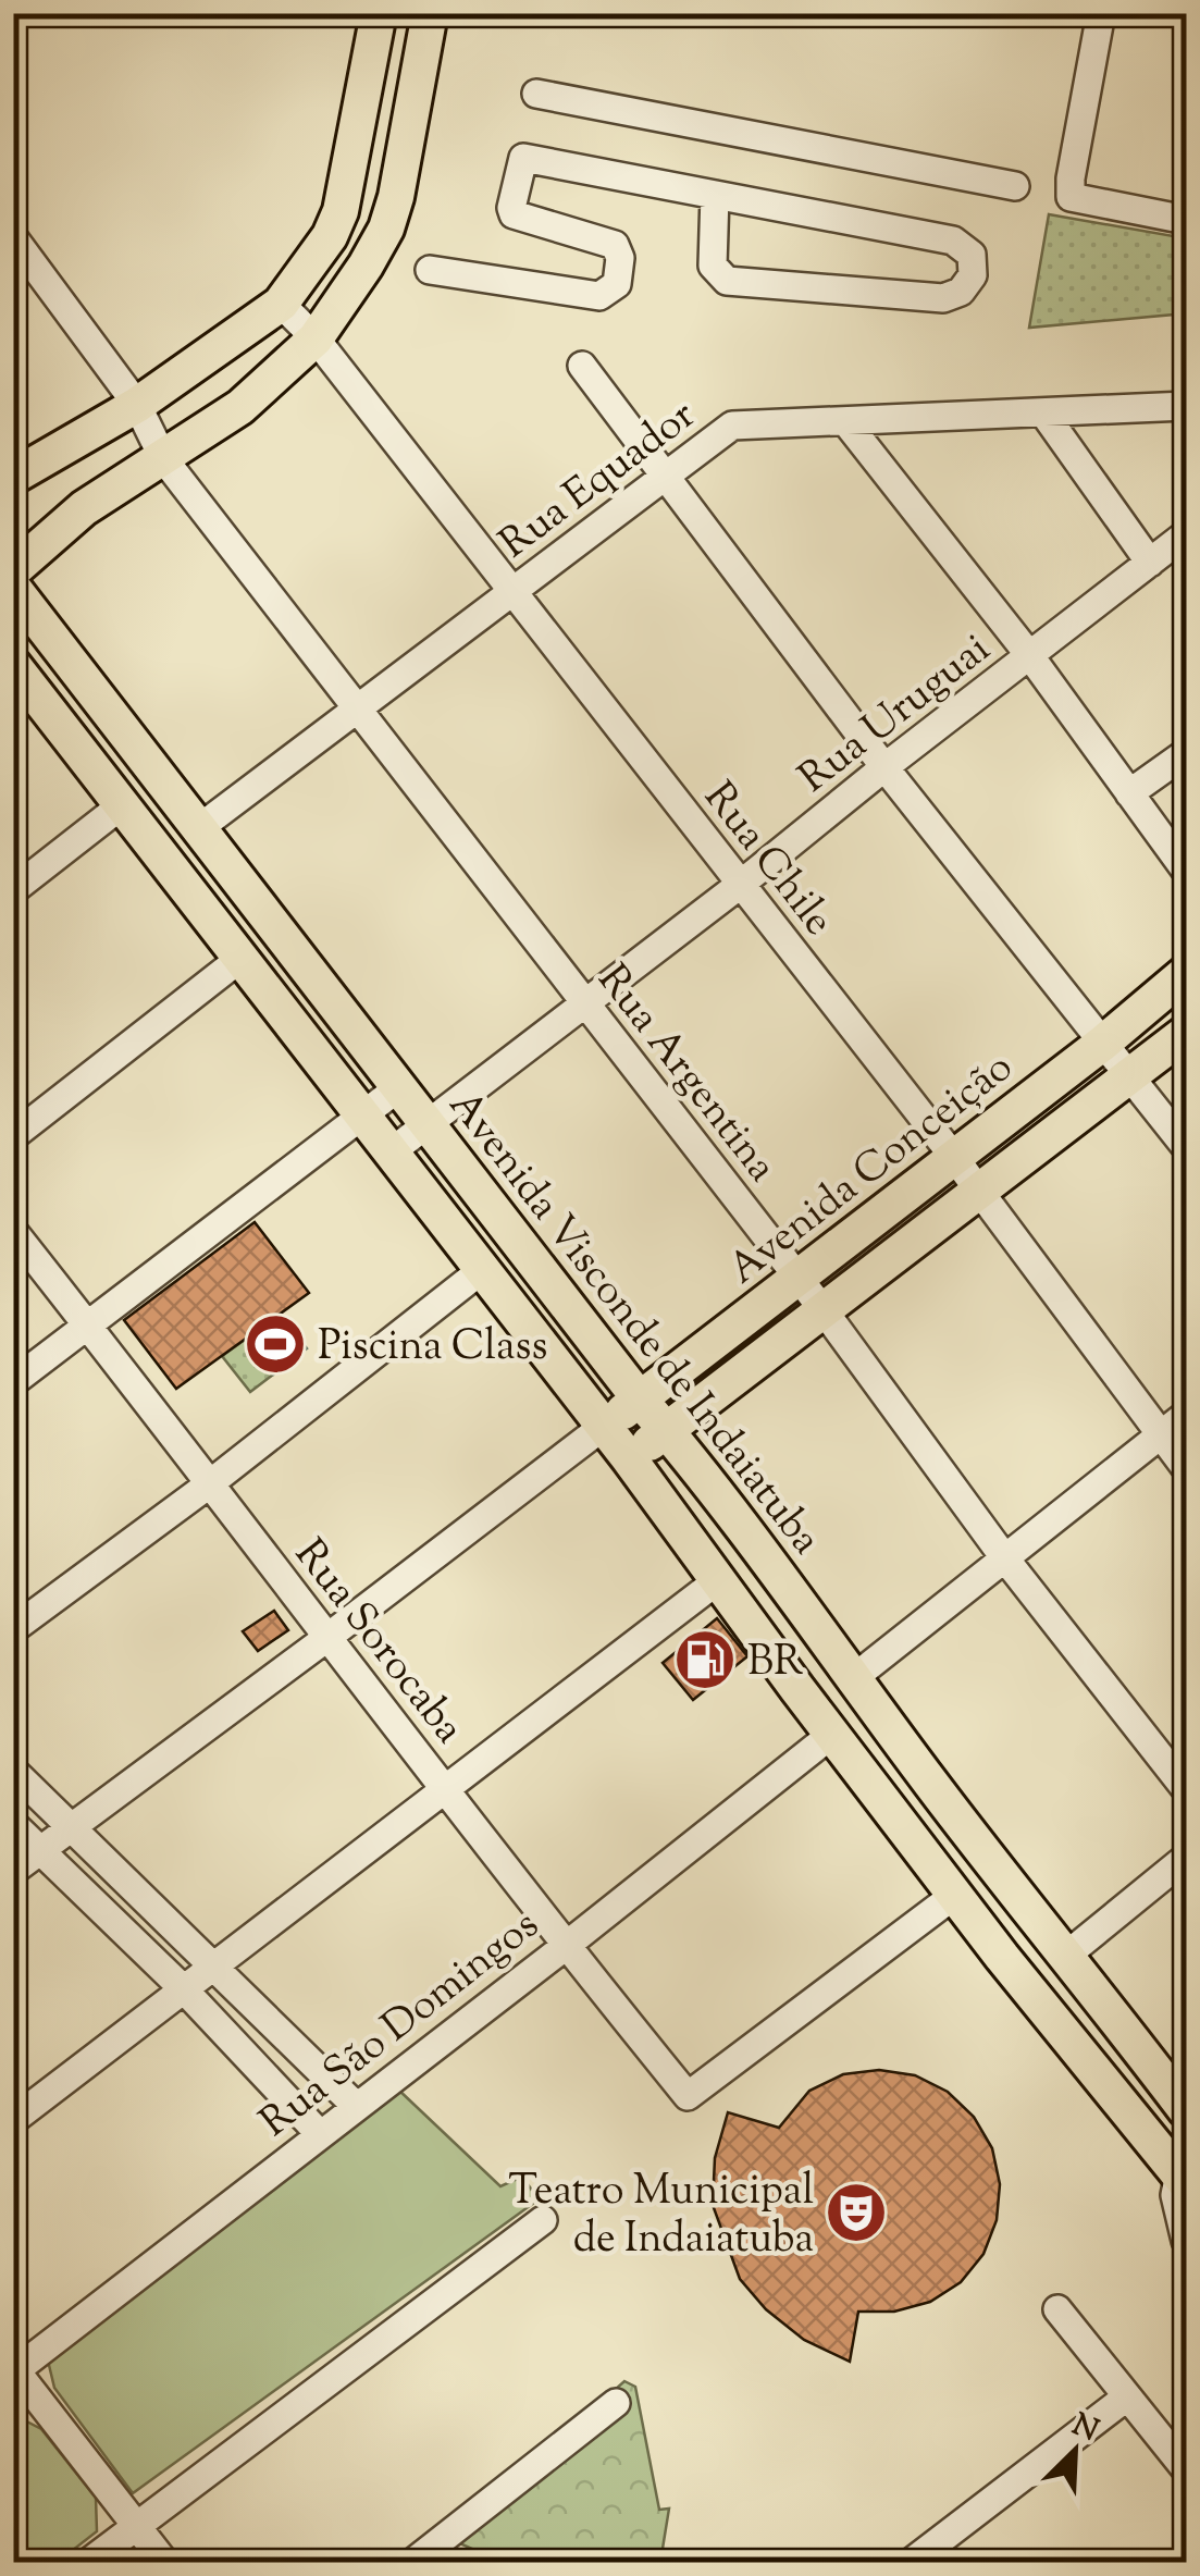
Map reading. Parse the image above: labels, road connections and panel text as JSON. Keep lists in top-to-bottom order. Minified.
{"streets":{"main road":["Avenida Conceição","Avenida Visconde de Indaiatuba"],"street":["Rua Equador","Rua Uruguai","Rua Chile","Rua Argentina","Rua Sorocaba","Rua São Domingos"]},"crossings":[["Rua Equador","Rua Chile"],["Rua Equador","Rua Argentina"],["Rua Equador","Avenida Visconde de Indaiatuba"],["Rua Uruguai","Rua Chile"],["Rua Uruguai","Rua Argentina"],["Rua Uruguai","Avenida Visconde de Indaiatuba"],["Rua Chile","Avenida Conceição"],["Rua Argentina","Avenida Conceição"],["Avenida Conceição","Avenida Visconde de Indaiatuba"],["Rua Sorocaba","Rua São Domingos"]],"places":{"sports":["Piscina Class"],"fuel station":["BR"],"theatre":["Teatro Municipal de Indaiatuba"]},"north":"top right"}
